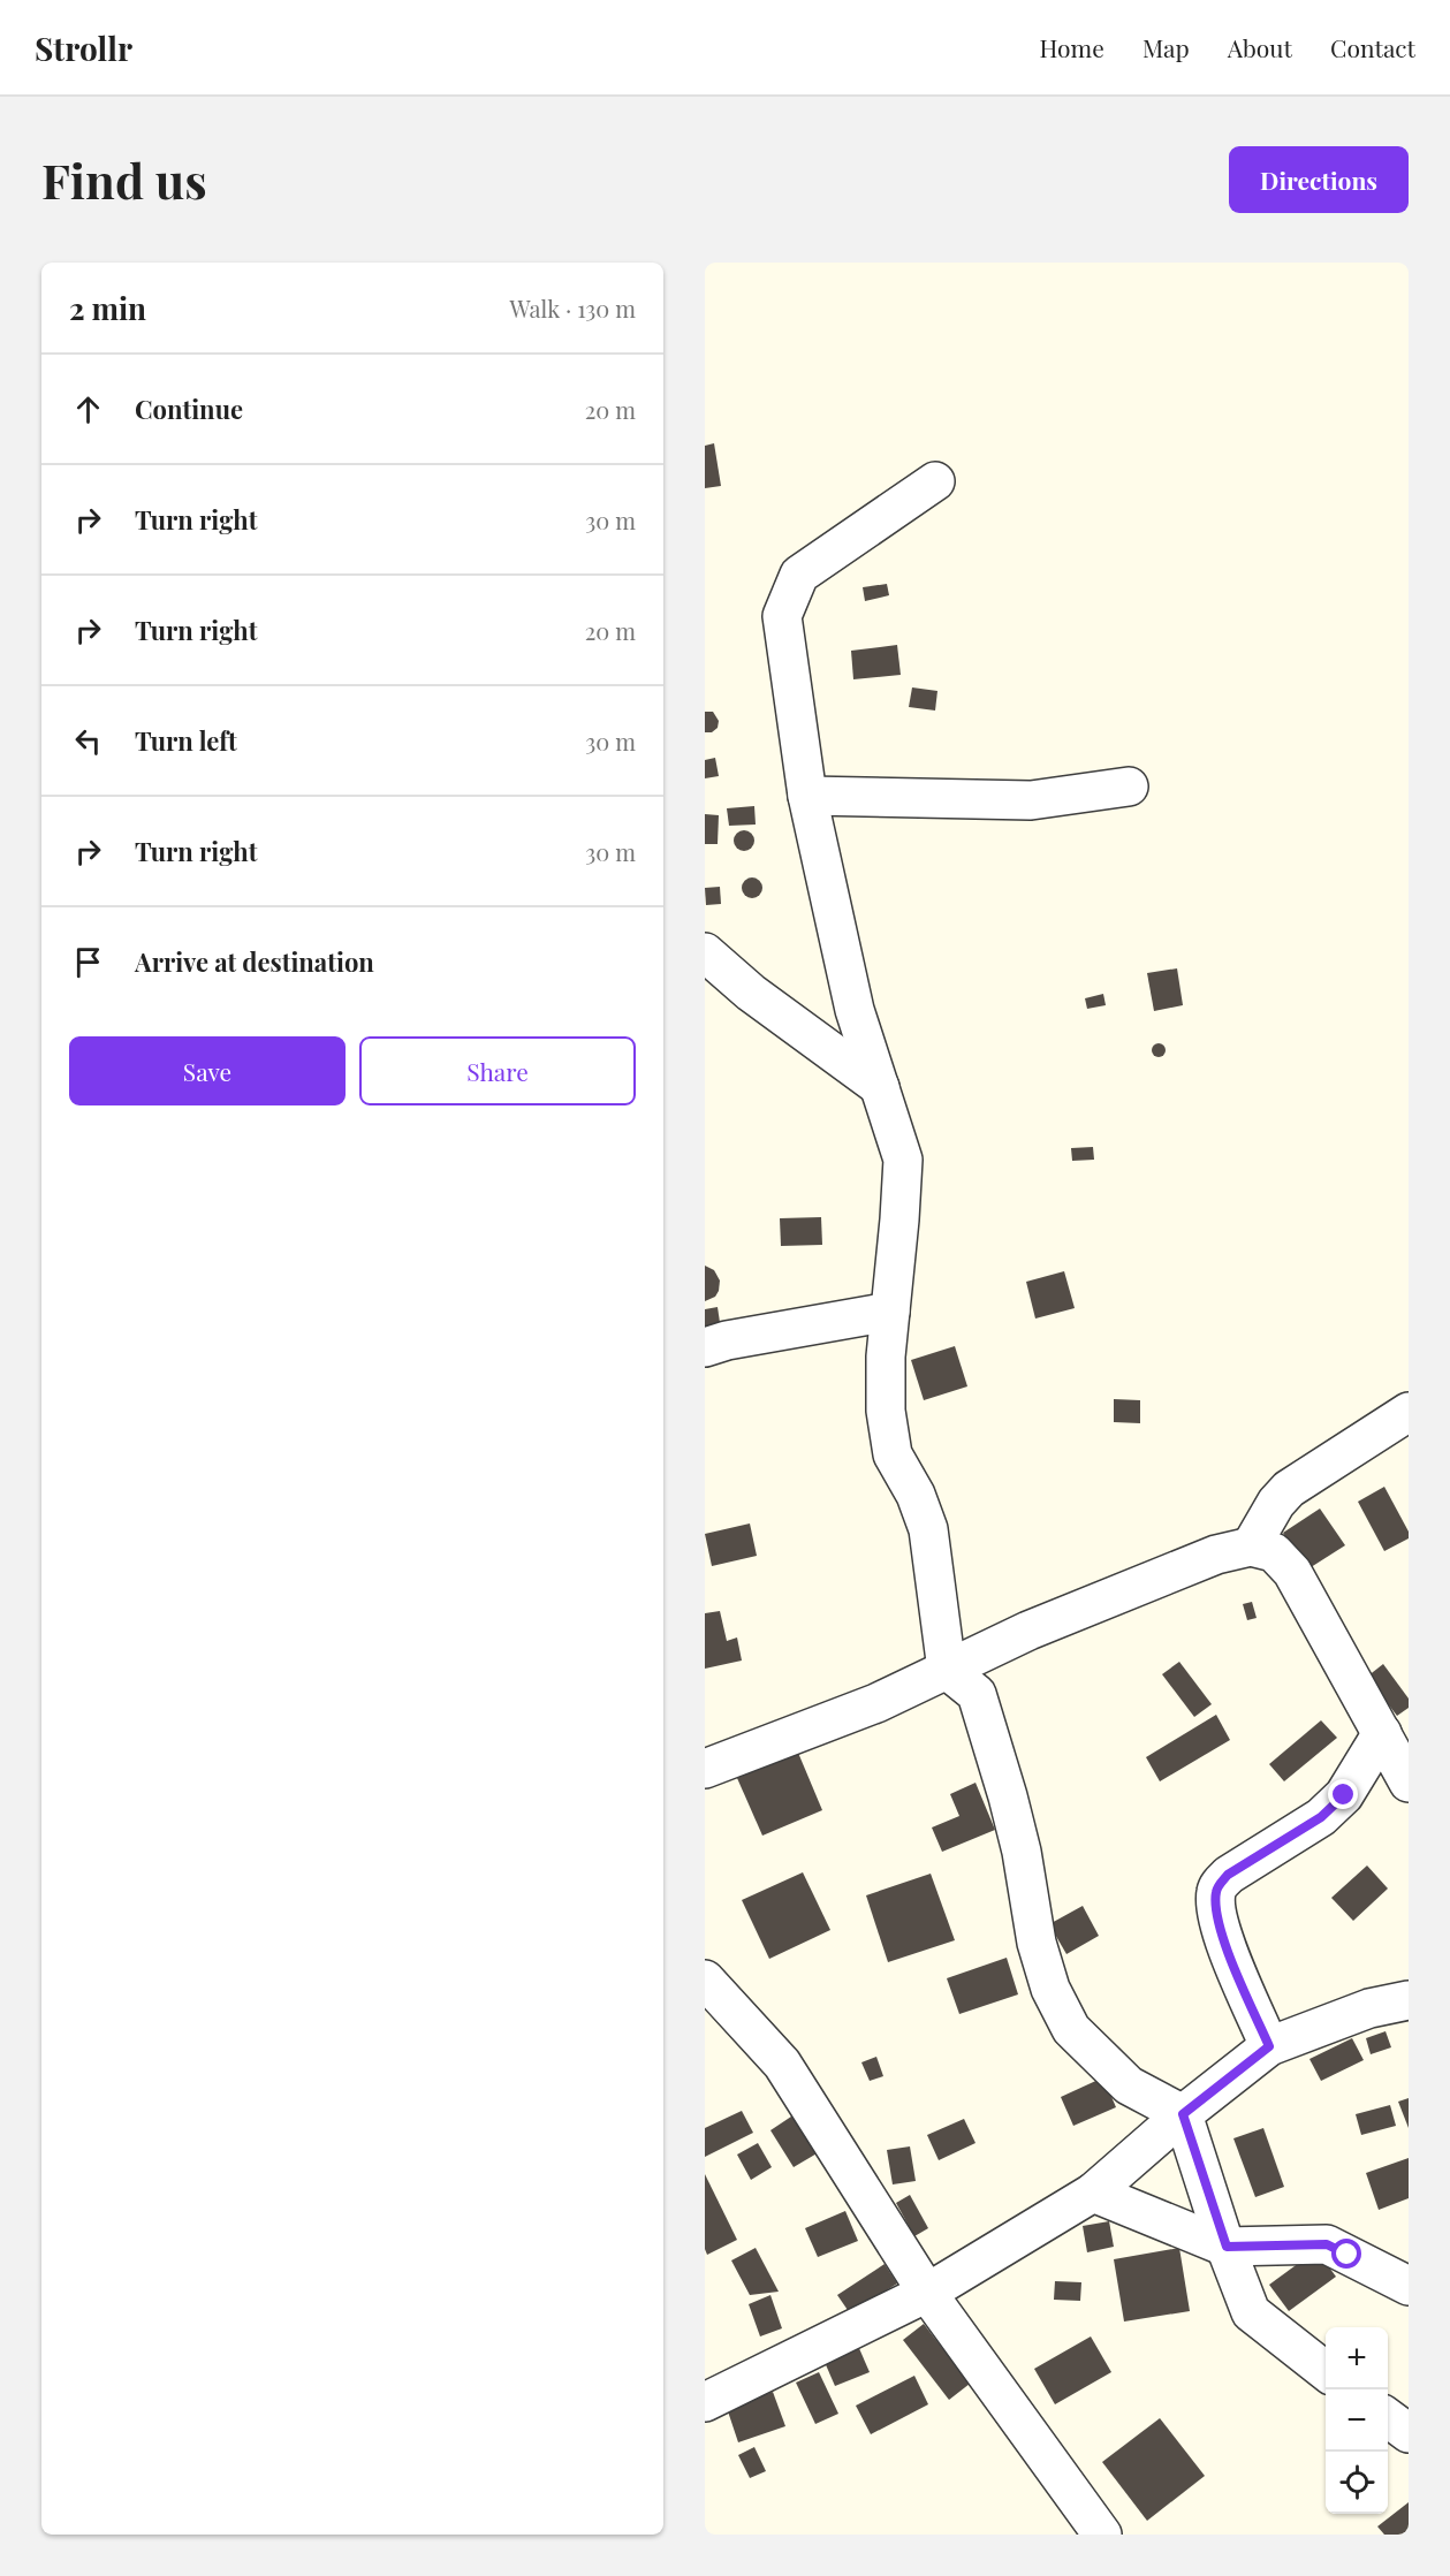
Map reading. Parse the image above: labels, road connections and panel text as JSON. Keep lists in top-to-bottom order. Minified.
{"page":{"header":"Strollr","nav":["Home","Map","About","Contact"],"buttons":["Directions",["Save","Share"]],"title":"Find us","heading":["2 min","Walk · 130 m"],"list":[["Continue","20 m"],["Turn right","30 m"],["Turn right","20 m"],["Turn left","30 m"],["Turn right","30 m"],"Arrive at destination"],"map_buttons":["+","−"]}}
